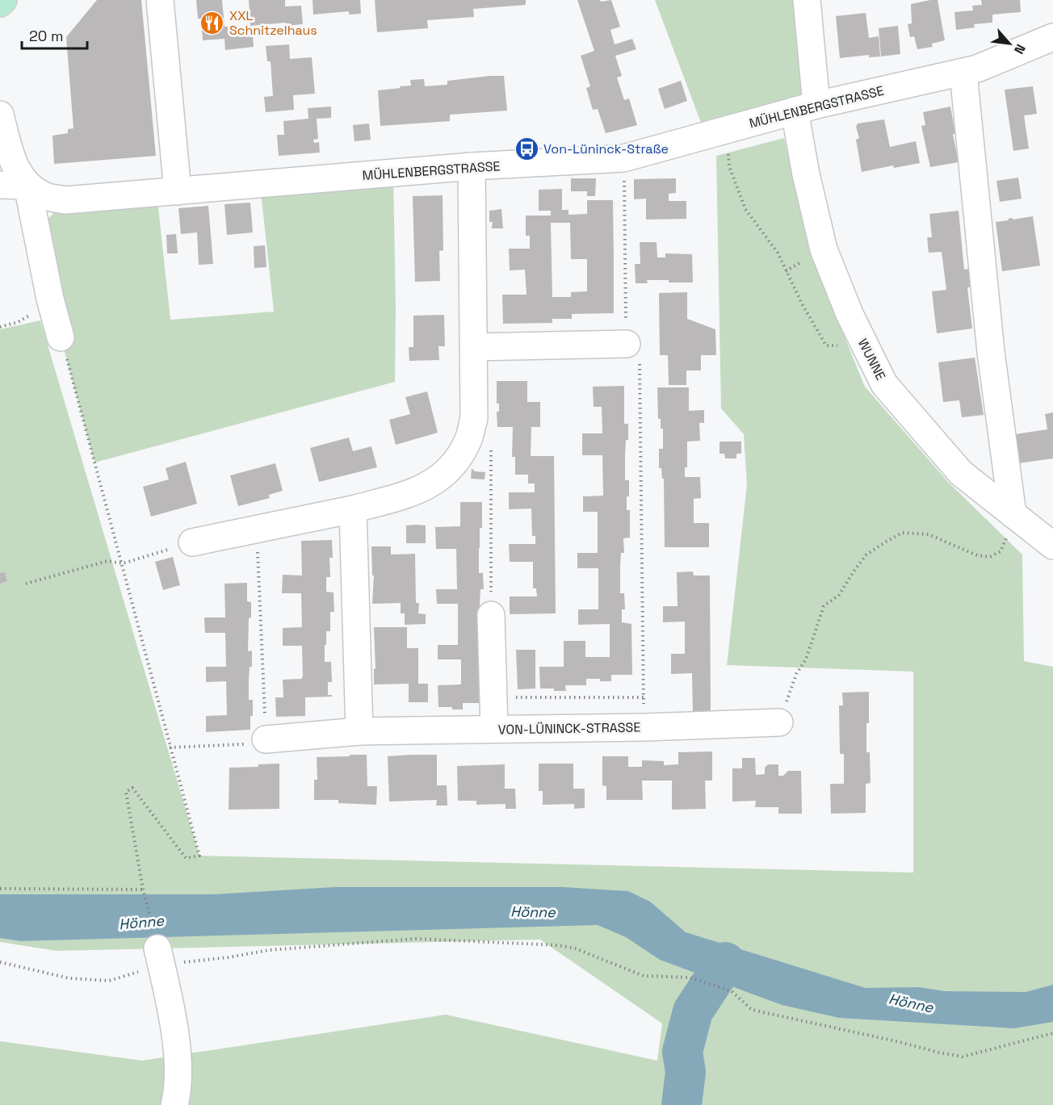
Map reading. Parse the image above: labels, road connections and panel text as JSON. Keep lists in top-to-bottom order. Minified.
{"streets":{"street":["MÜHLENBERGSTRASSE","WUNNE","VON-LÜNINCK-STRASSE"]},"crossings":[["MÜHLENBERGSTRASSE","WUNNE"]],"water":["Hönne"],"places":{"restaurant":["XXL Schnitzelhaus"],"bus stop":["Von-Lüninck-Straße"]},"scale_bar":"20 m","north":"bottom right"}
